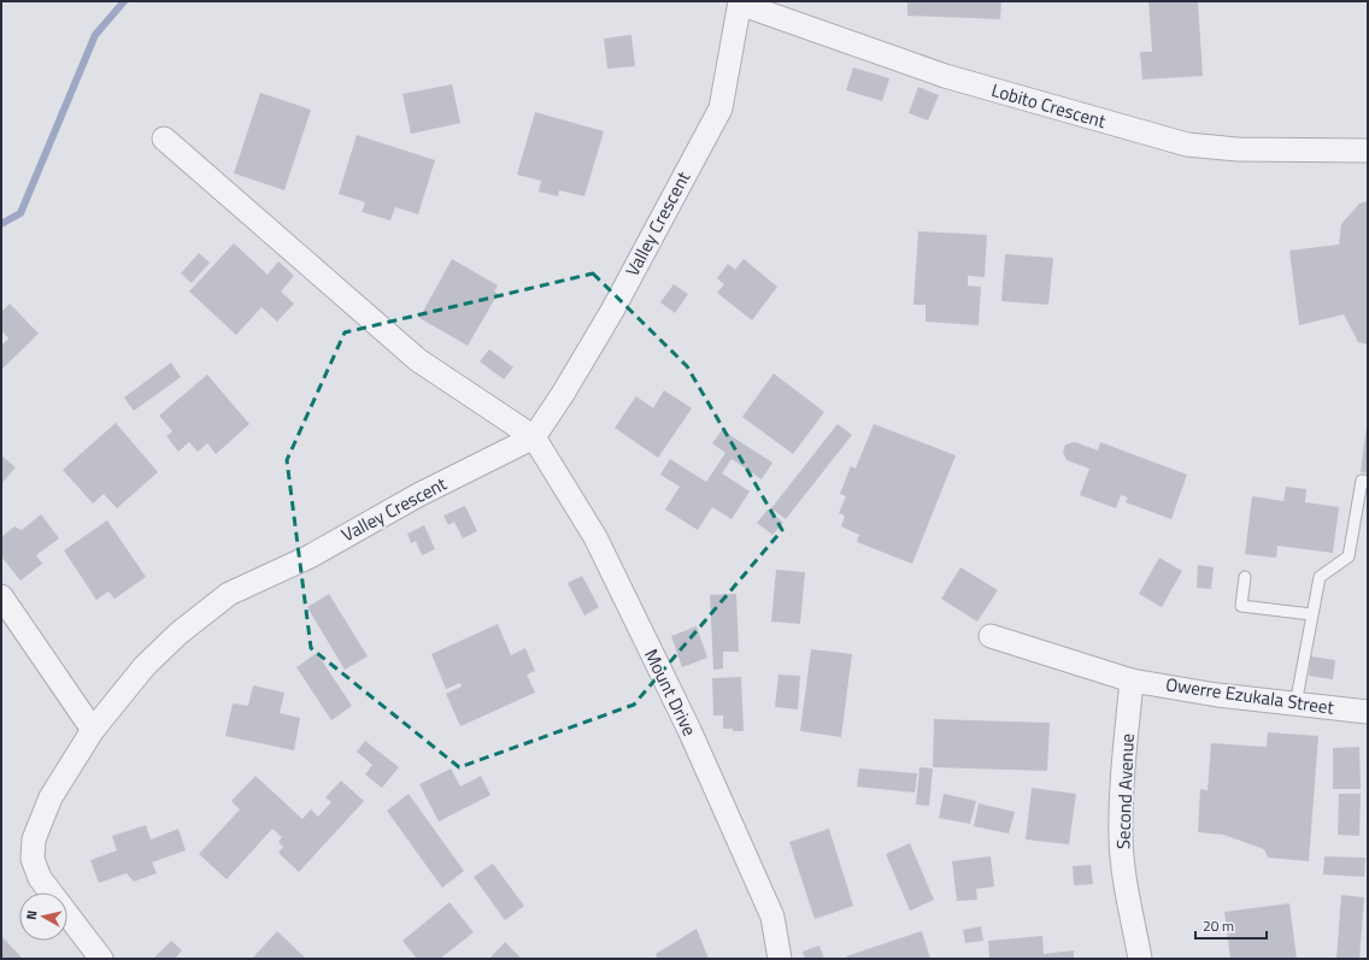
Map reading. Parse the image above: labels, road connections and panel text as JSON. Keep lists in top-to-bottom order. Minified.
{"streets":{"street":["Lobito Crescent","Valley Crescent","Mount Drive","Owerre Ezukala Street","Second Avenue"]},"crossings":[["Lobito Crescent","Valley Crescent"],["Valley Crescent","Mount Drive"],["Owerre Ezukala Street","Second Avenue"]],"scale_bar":"20 m","north":"left"}
